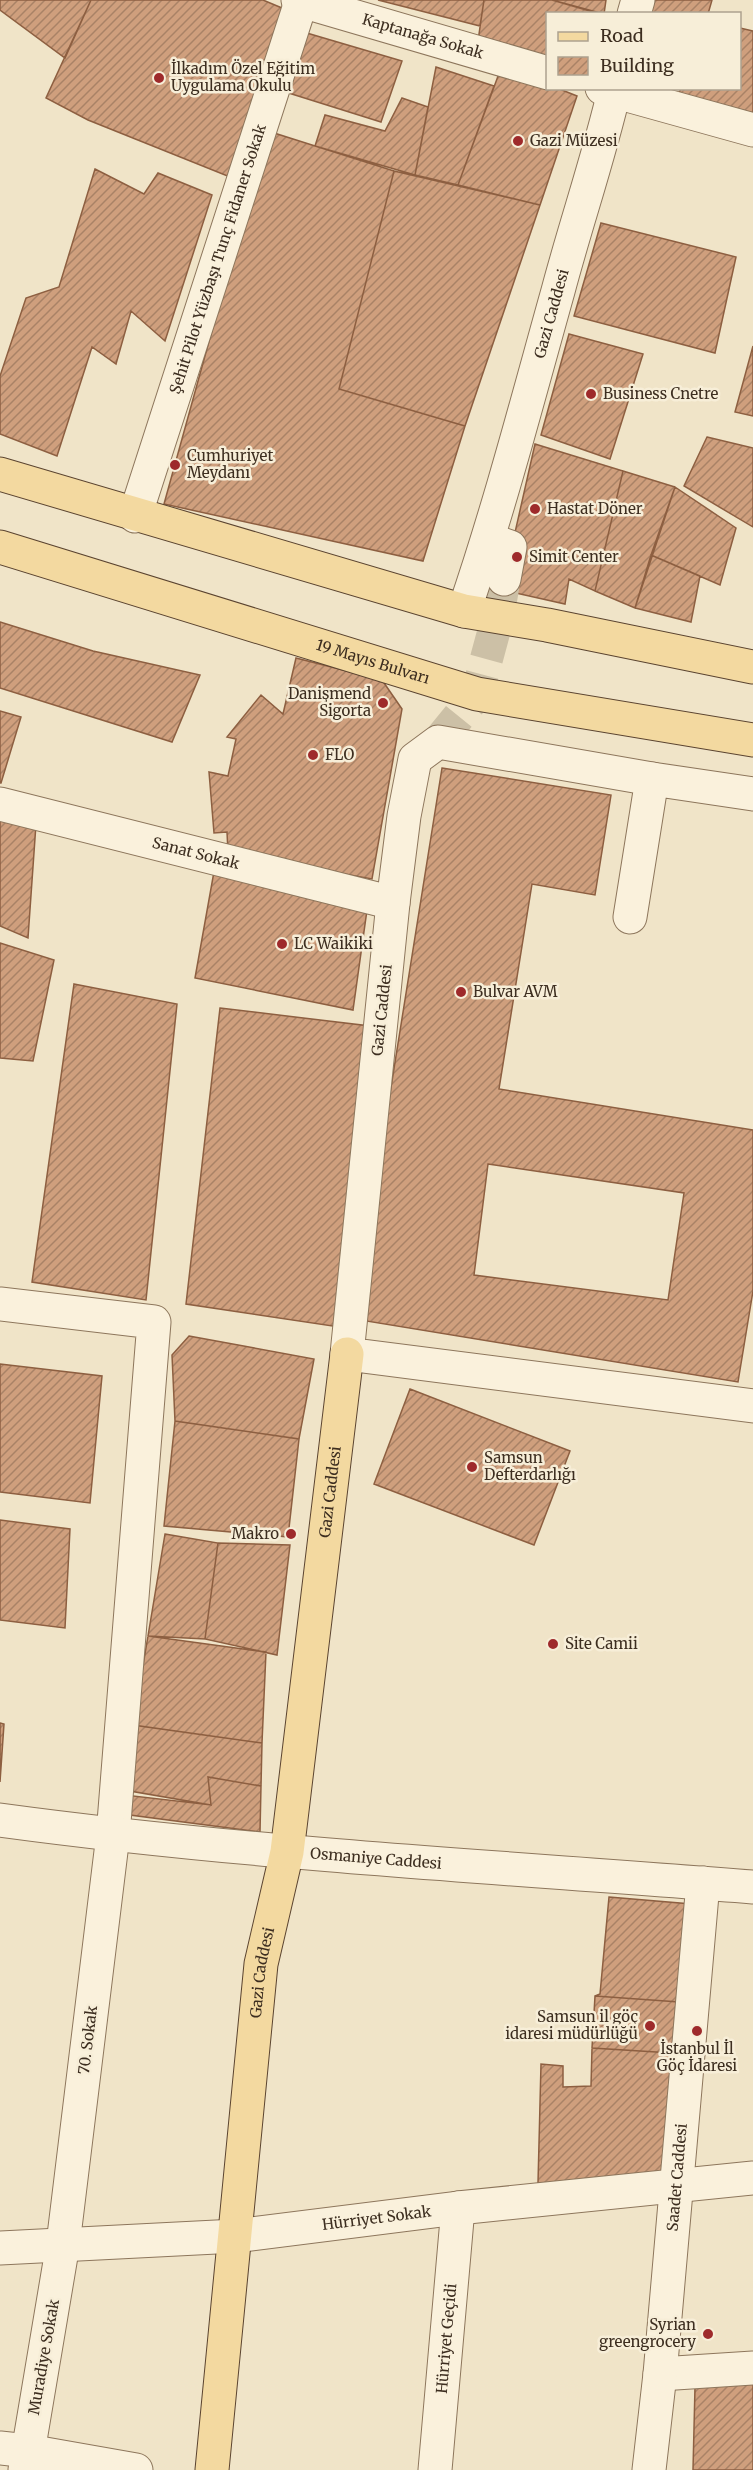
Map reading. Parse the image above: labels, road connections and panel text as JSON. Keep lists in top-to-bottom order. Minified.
{"streets":{"main road":["Gazi Caddesi","19 Mayıs Bulvarı"],"street":["Kaptanağa Sokak","Şehit Pilot Yüzbaşı Tunç Fidaner Sokak","Sanat Sokak","Osmaniye Caddesi","70. Sokak","Saadet Caddesi","Hürriyet Sokak","Hürriyet Geçidi","Muradiye Sokak"]},"crossings":[["Kaptanağa Sokak","Şehit Pilot Yüzbaşı Tunç Fidaner Sokak"],["Gazi Caddesi","Sanat Sokak"],["Gazi Caddesi","Osmaniye Caddesi"],["Gazi Caddesi","Hürriyet Sokak"],["Osmaniye Caddesi","70. Sokak"],["Osmaniye Caddesi","Saadet Caddesi"],["70. Sokak","Hürriyet Sokak"],["70. Sokak","Muradiye Sokak"],["Saadet Caddesi","Hürriyet Sokak"],["Hürriyet Sokak","Hürriyet Geçidi"],["Hürriyet Sokak","Muradiye Sokak"]],"places":["İlkadım Özel Eğitim Uygulama Okulu","Gazi Müzesi","Business Cnetre","Cumhuriyet Meydanı","Hastat Döner","Simit Center","Danişmend Sigorta","FLO","LC Waikiki","Bulvar AVM","Samsun Defterdarlığı","Makro","Site Camii","Samsun il göç idaresi müdürlüğü","İstanbul İl Göç İdaresi","Syrian greengrocery"],"legend":["Road","Building"]}
